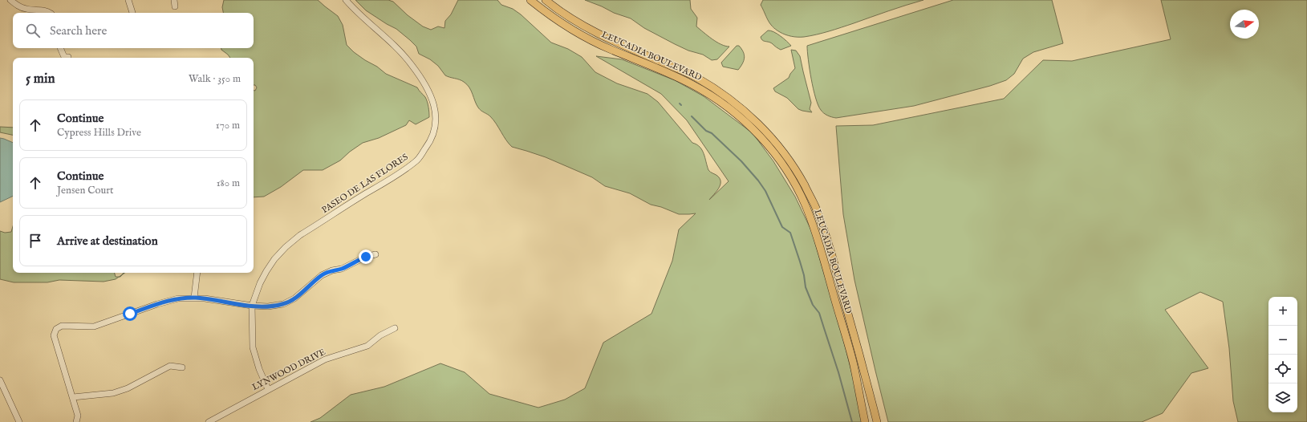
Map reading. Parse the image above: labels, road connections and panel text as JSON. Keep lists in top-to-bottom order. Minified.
{"streets":{"main road":["LEUCADIA BOULEVARD"],"street":["PASEO DE LAS FLORES","LYNWOOD DRIVE"]},"crossings":[["PASEO DE LAS FLORES","LYNWOOD DRIVE"]],"north":"right","page":{"search":"Search here","heading":["5 min","Walk · 350 m"],"list":[["Continue","Cypress Hills Drive","170 m"],["Continue","Jensen Court","180 m"],"Arrive at destination"],"map_buttons":["+","−"]}}
